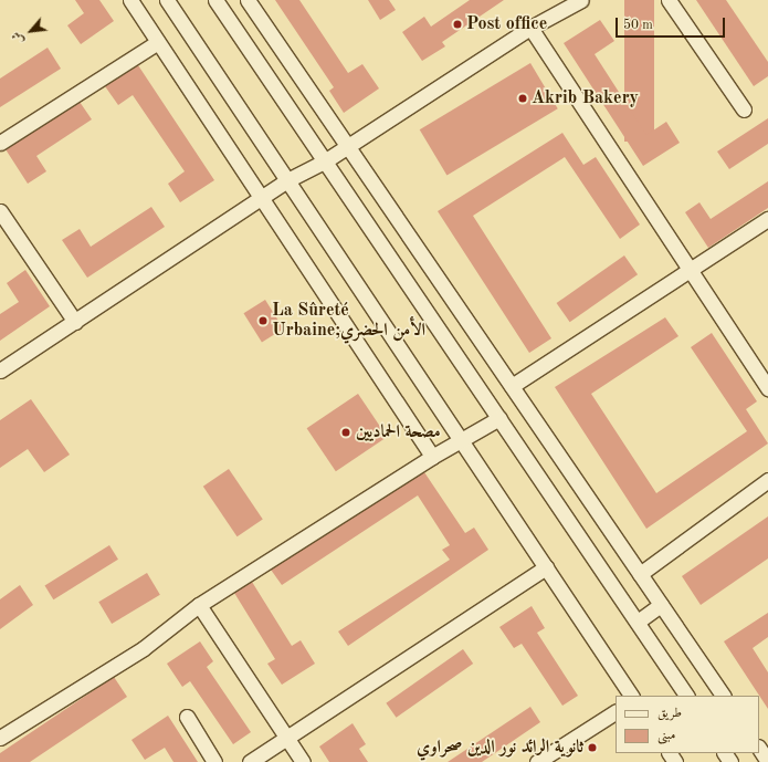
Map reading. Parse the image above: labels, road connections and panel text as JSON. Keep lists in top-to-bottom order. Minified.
{"places":["Post office","Akrib Bakery","La Sûreté Urbaine;الأمن الحضري","مصحة الحماديين","ثانوية الرائد نور الدين صحراوي"],"legend":["طريق","مبنى"],"scale_bar":"50 m","north":"bottom left"}
